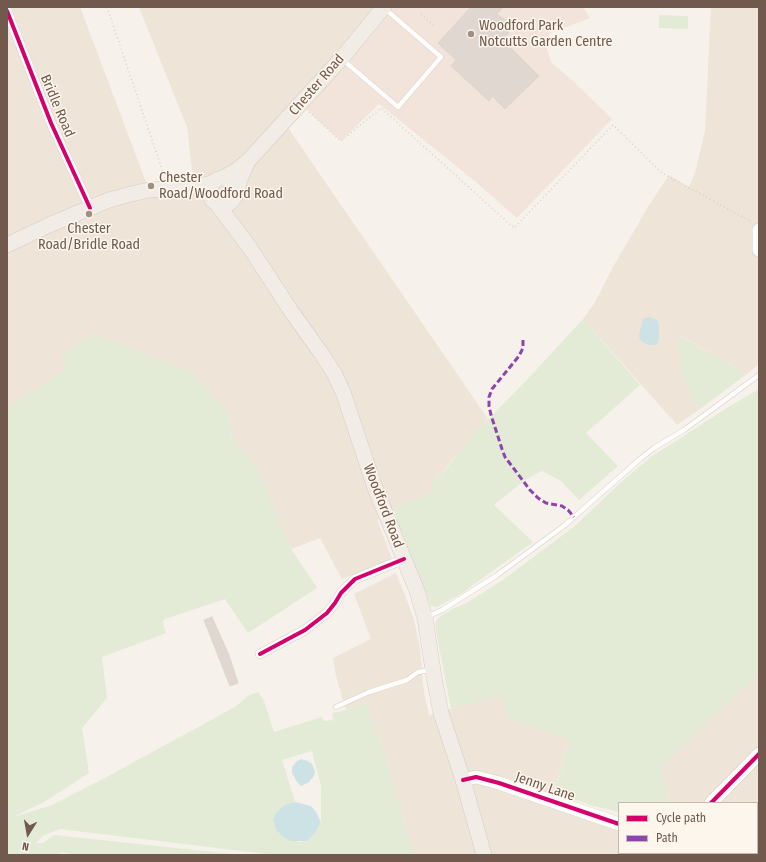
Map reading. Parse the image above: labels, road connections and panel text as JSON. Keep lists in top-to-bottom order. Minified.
{"streets":{"main road":["Chester Road","Woodford Road"],"street":["Bridle Road","Jenny Lane"]},"crossings":[["Chester Road","Bridle Road"],["Chester Road","Woodford Road"],["Woodford Road","Jenny Lane"]],"places":["Woodford Park Notcutts Garden Centre","Chester Road/Woodford Road","Chester Road/Bridle Road"],"legend":["Cycle path","Path"],"north":"bottom"}
